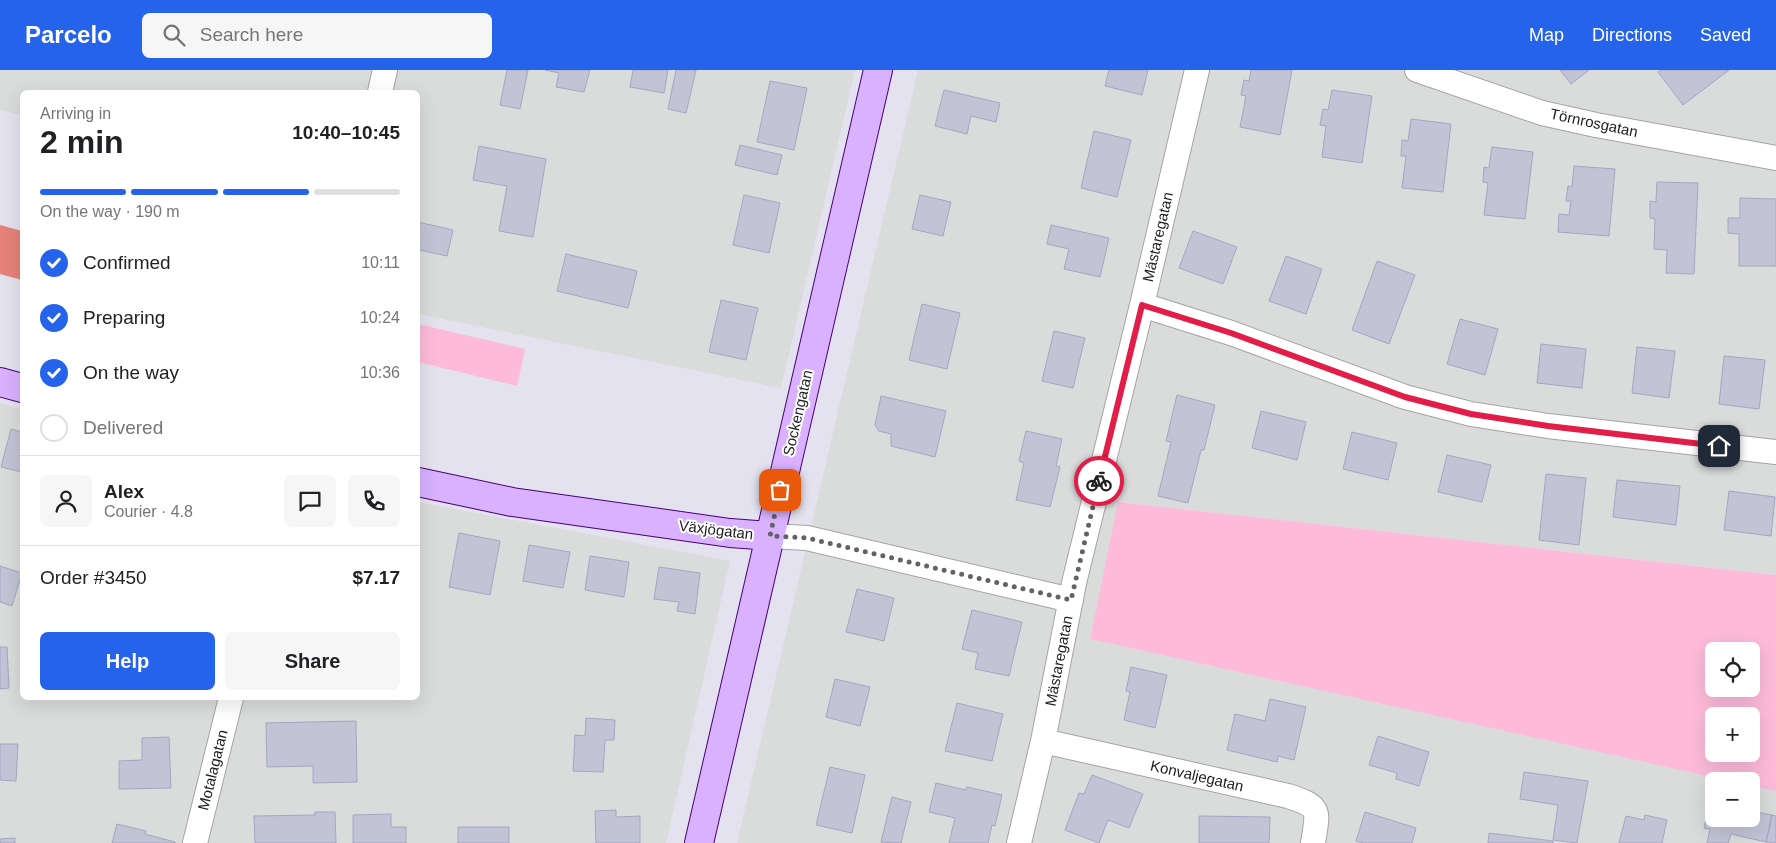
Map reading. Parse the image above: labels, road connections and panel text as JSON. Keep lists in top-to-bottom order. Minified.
{"streets":{"street":["Törnrosgatan","Mästaregatan","Sockengatan","Växjögatan","Motalagatan","Konvaljegatan"]},"crossings":[["Mästaregatan","Växjögatan"],["Mästaregatan","Konvaljegatan"],["Sockengatan","Växjögatan"]],"page":{"header":"Parcelo","search":"Search here","nav":["Map","Directions","Saved"],"heading":["2 min","Arriving in","10:40–10:45"],"panel":["Alex","Courier · 4.8","Order #3450","$7.17"],"bar":"On the way · 190 m","list":[["Confirmed","10:11"],["Preparing","10:24"],["On the way","10:36"],"Delivered"],"buttons":["Help","Share"],"map_buttons":["+","−"]}}
